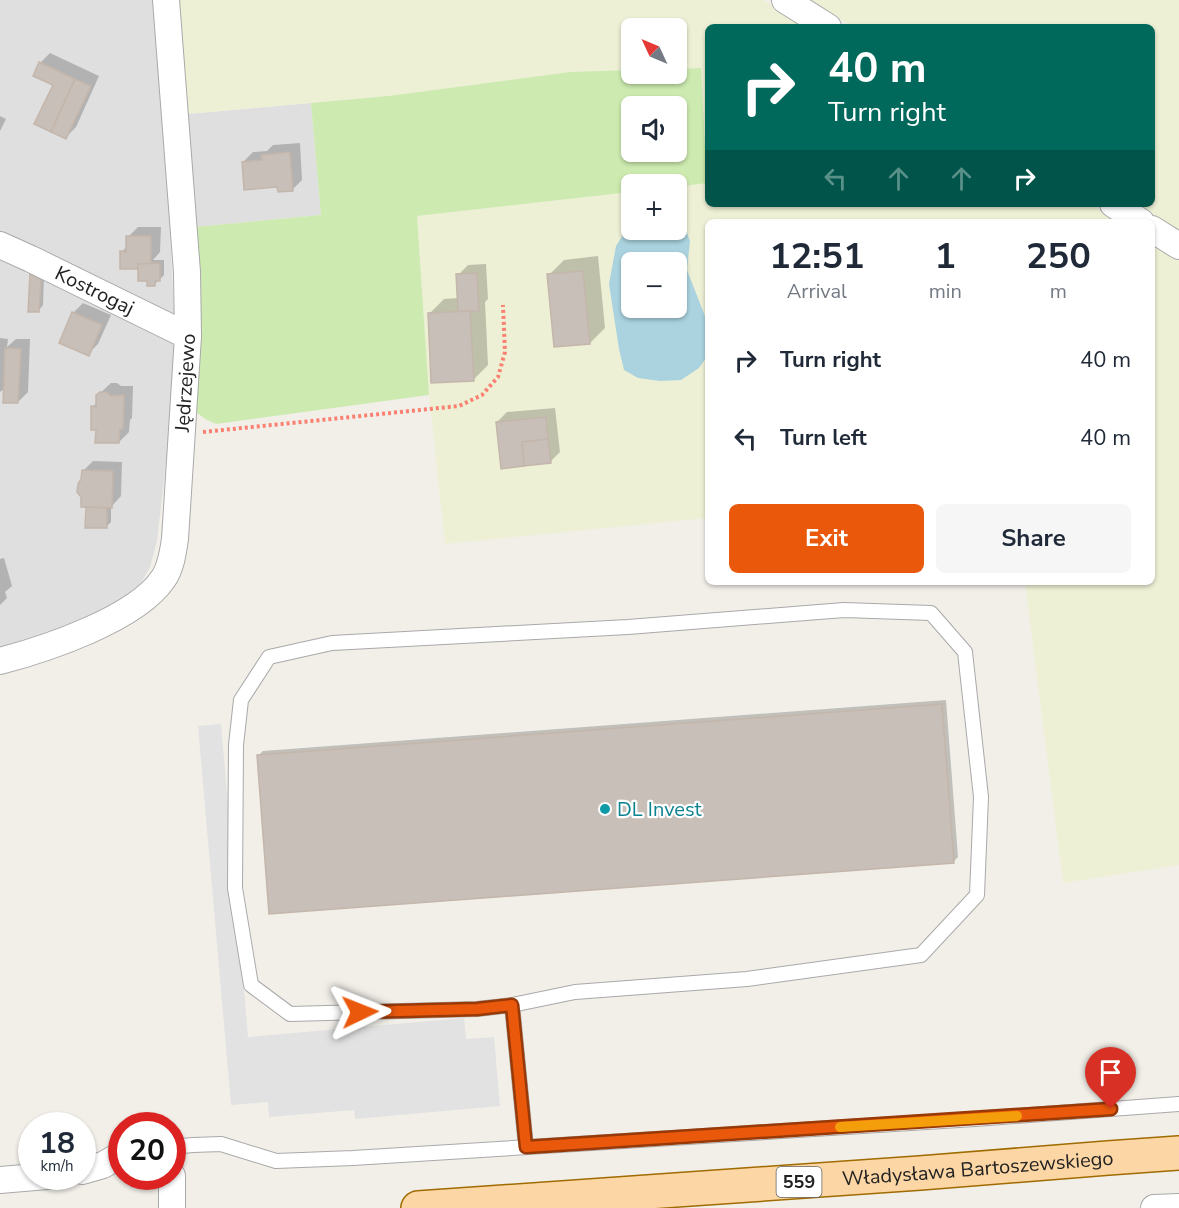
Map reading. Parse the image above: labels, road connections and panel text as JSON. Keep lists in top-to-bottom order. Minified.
{"streets":{"main road":["Władysława Bartoszewskiego","559"],"street":["Kostrogaj","Jędrzejewo"]},"crossings":[["Kostrogaj","Jędrzejewo"]],"places":["DL Invest"],"north":"top left","page":{"map_buttons":["+","−"],"turn":["40 m","Turn right"],"eta":["12:51","Arrival","1","min","250","m"],"list":[{"name":"Turn right","value":"40 m"},{"name":"Turn left","value":"40 m"}],"buttons":["Exit","Share"],"speed":"18 km/h","limit":"20"}}
